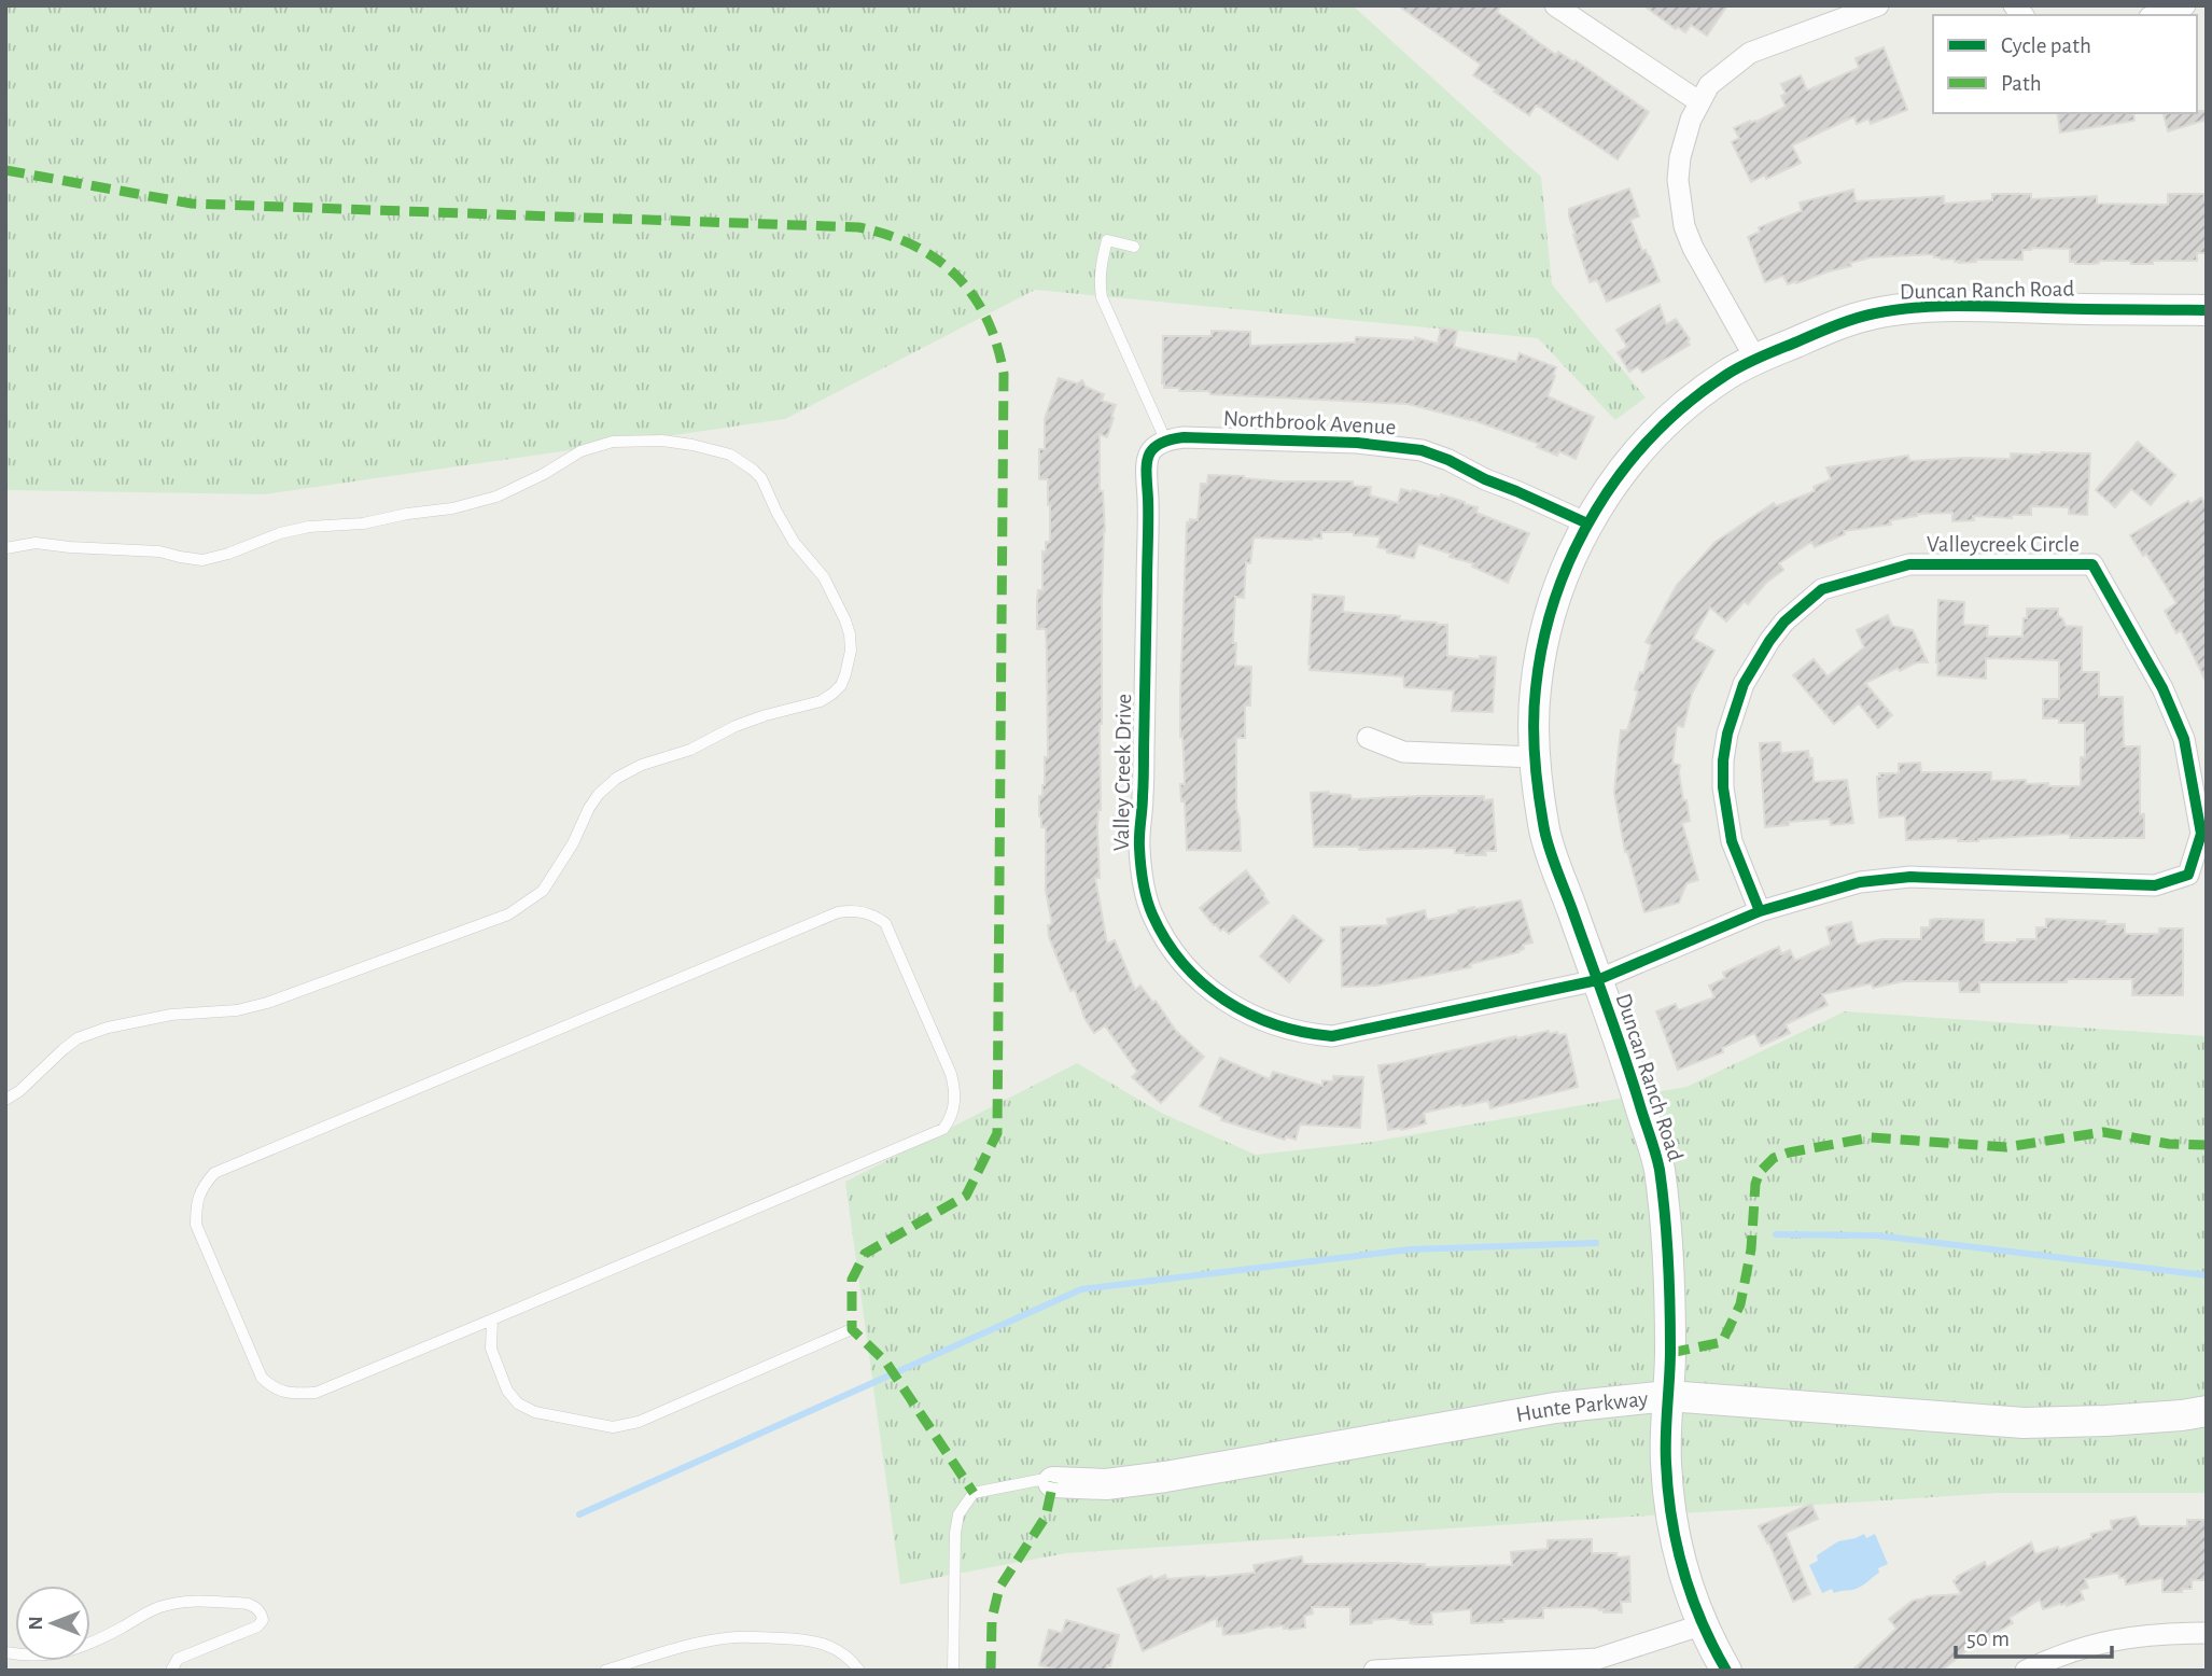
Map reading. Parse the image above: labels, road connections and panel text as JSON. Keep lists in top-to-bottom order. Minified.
{"streets":{"street":["Duncan Ranch Road","Northbrook Avenue","Valleycreek Circle","Valley Creek Drive","Hunte Parkway"]},"crossings":[["Duncan Ranch Road","Northbrook Avenue"],["Duncan Ranch Road","Valleycreek Circle"],["Duncan Ranch Road","Valley Creek Drive"],["Duncan Ranch Road","Hunte Parkway"],["Northbrook Avenue","Valley Creek Drive"],["Valleycreek Circle","Valley Creek Drive"]],"legend":["Cycle path","Path"],"scale_bar":"50 m","north":"left"}
